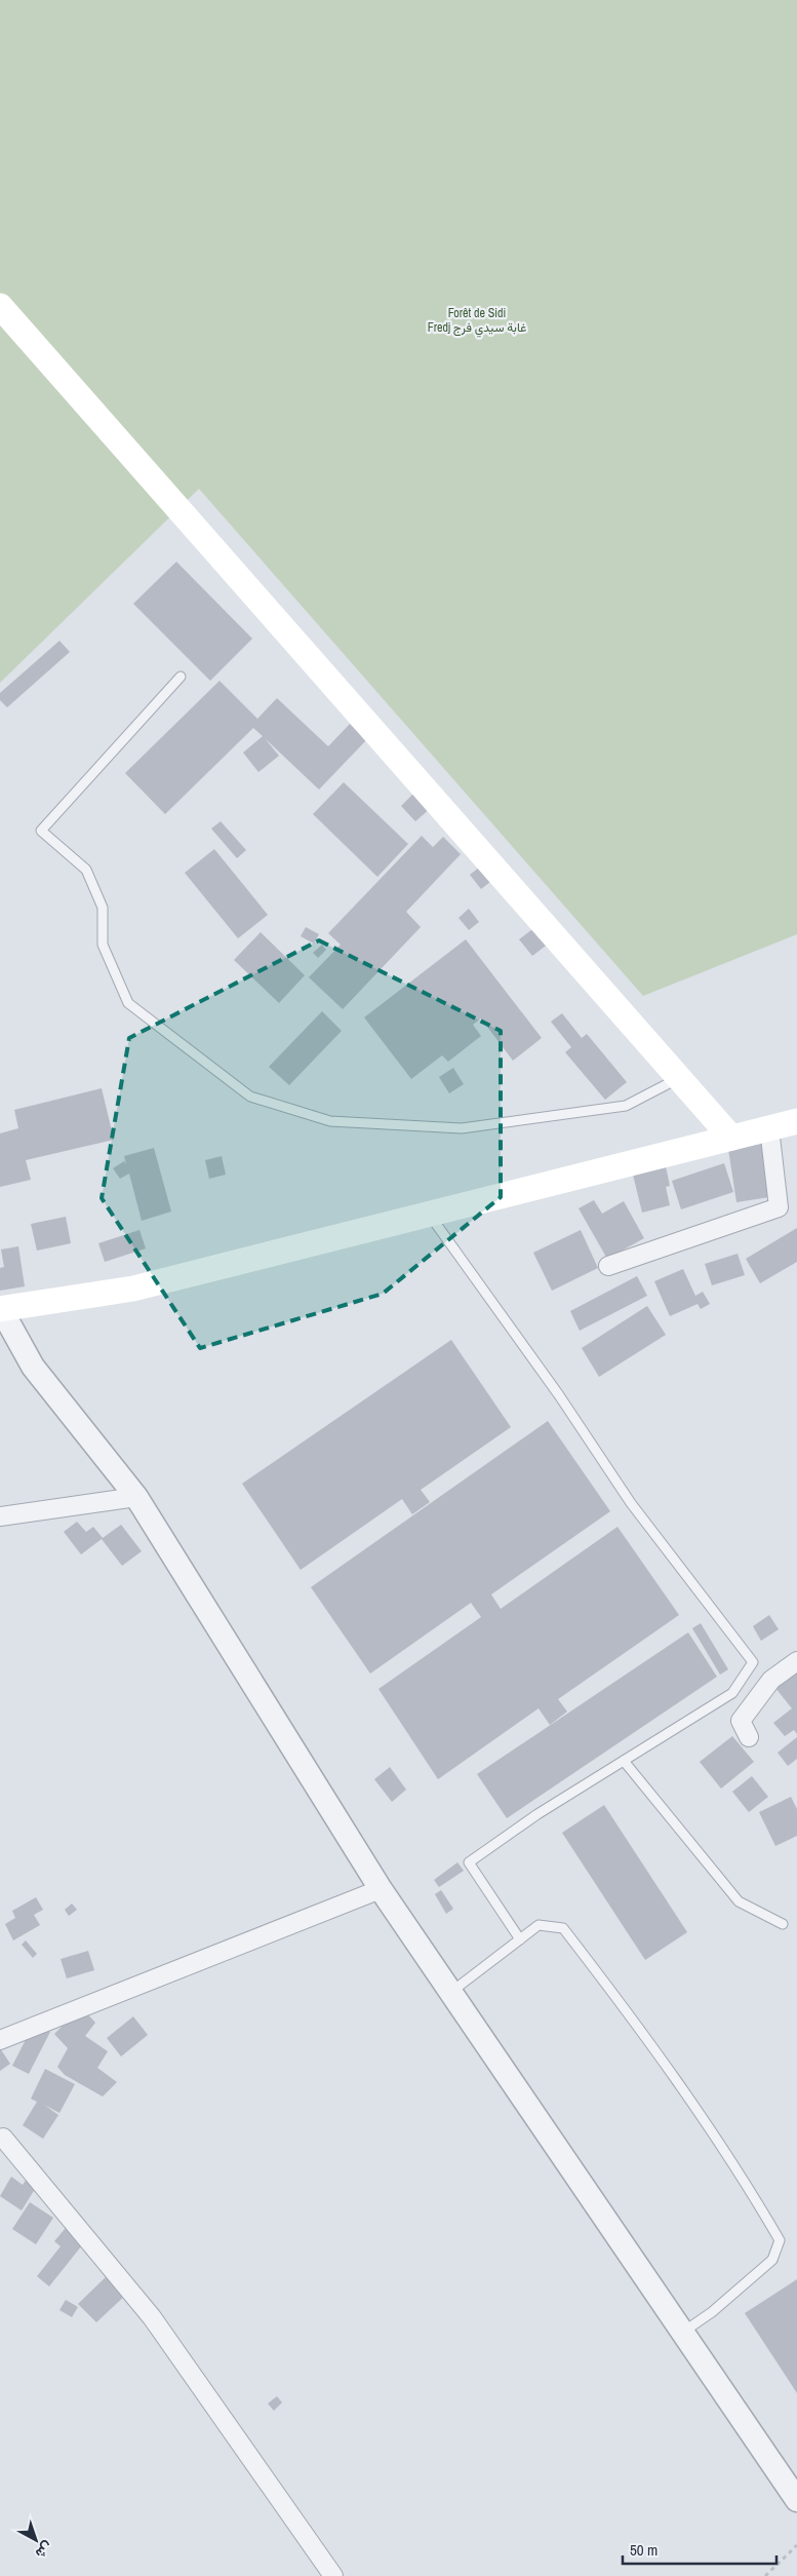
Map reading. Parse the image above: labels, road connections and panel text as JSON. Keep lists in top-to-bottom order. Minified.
{"parks":["Forêt de Sidi Fredj غابة سيدي فرج"],"scale_bar":"50 m","north":"bottom right"}
